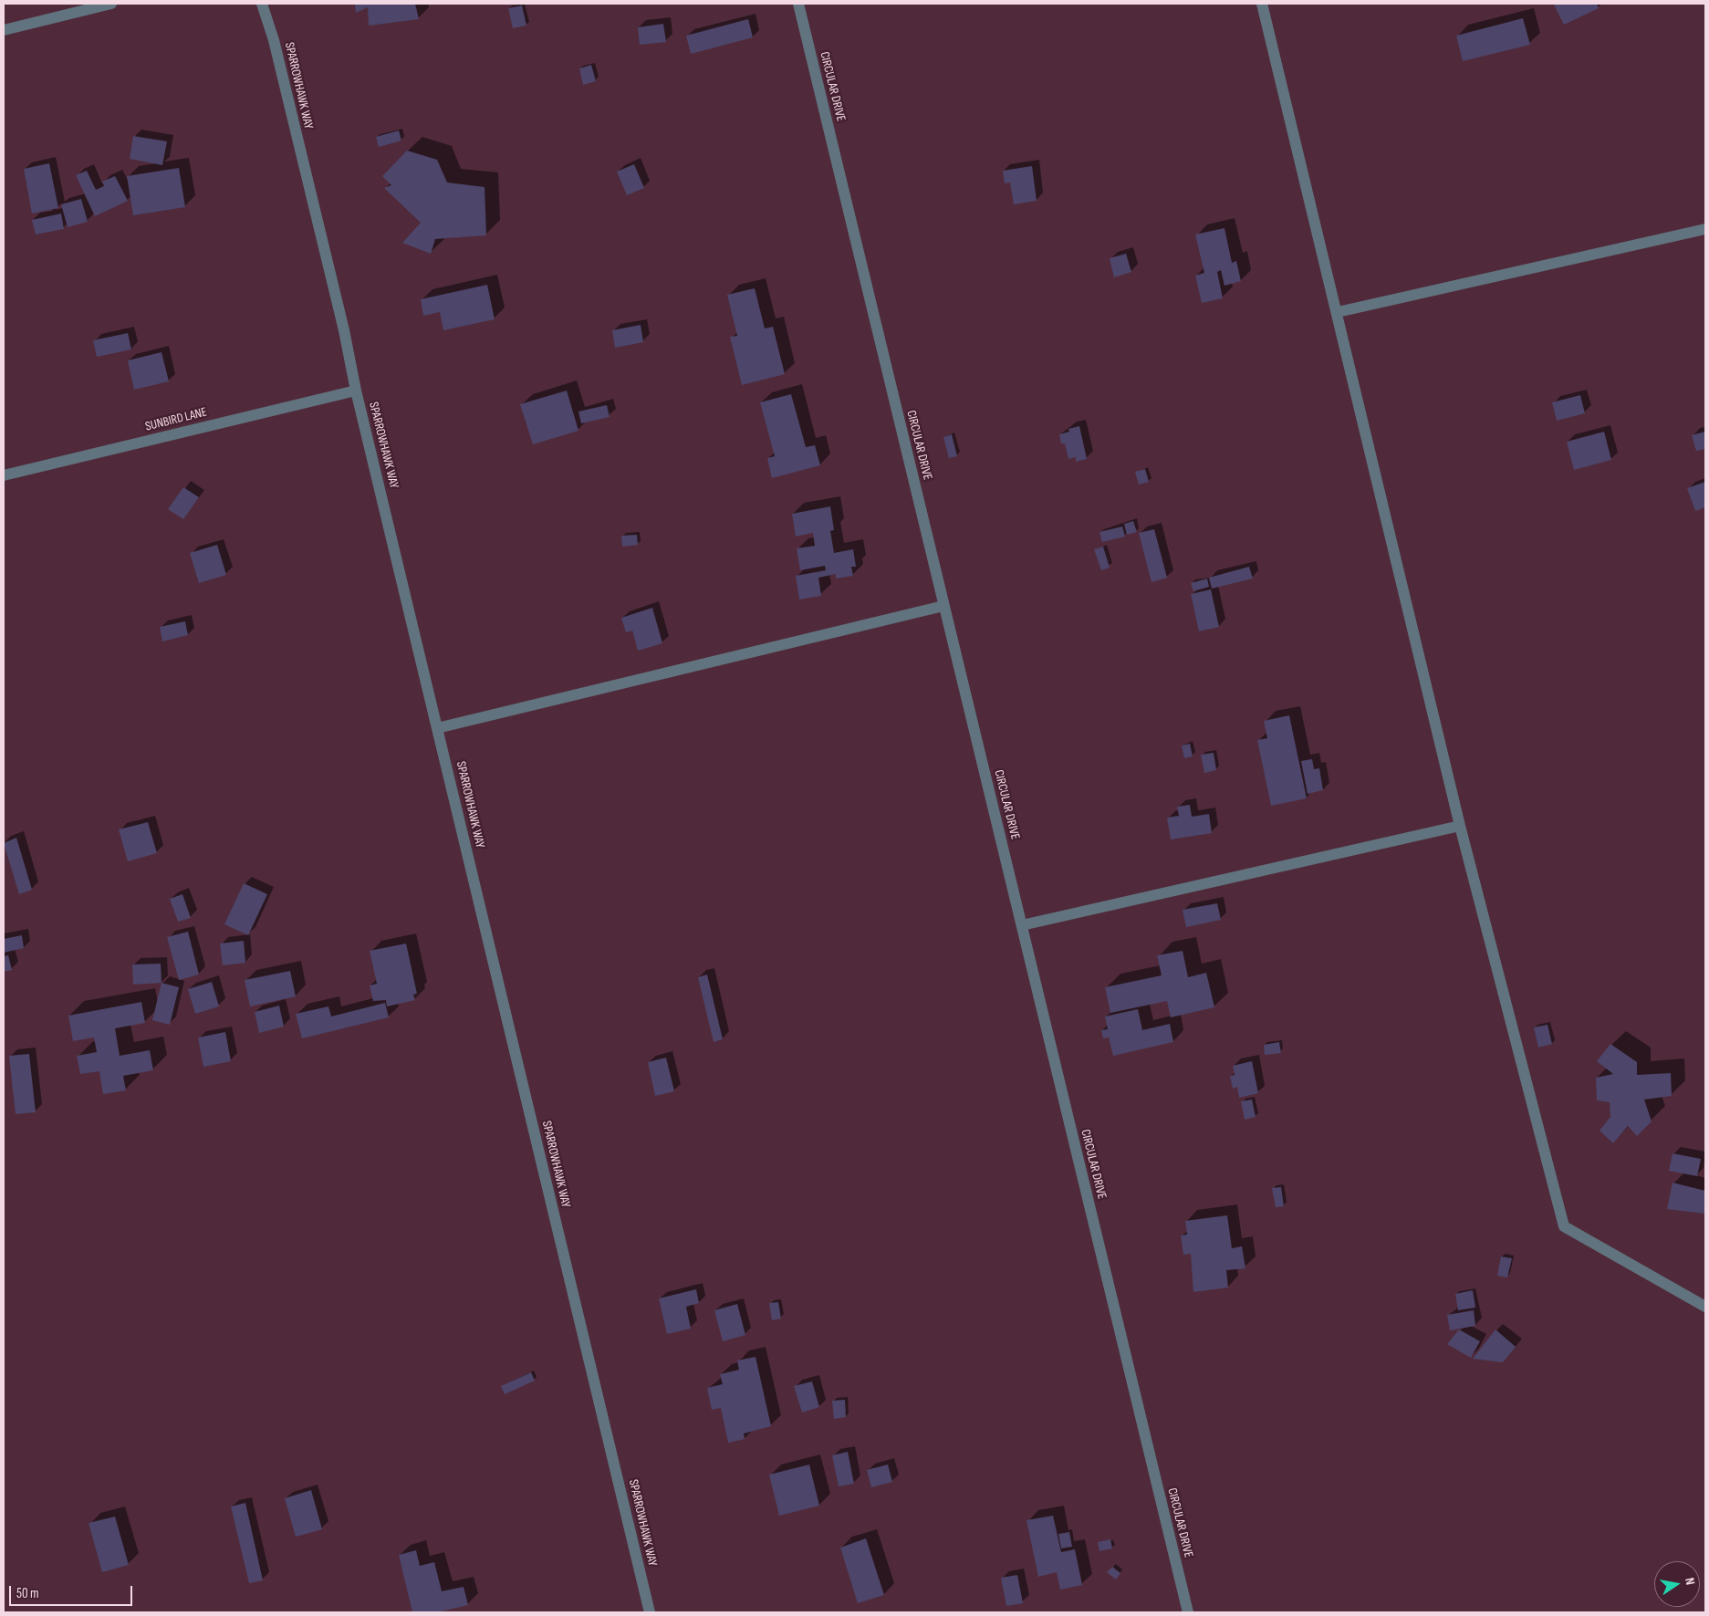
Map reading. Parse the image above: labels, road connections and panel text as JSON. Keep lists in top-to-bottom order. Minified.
{"streets":{"street":["SPARROWHAWK WAY","CIRCULAR DRIVE","SUNBIRD LANE"]},"crossings":[["SPARROWHAWK WAY","SUNBIRD LANE"]],"scale_bar":"50 m","north":"right"}
